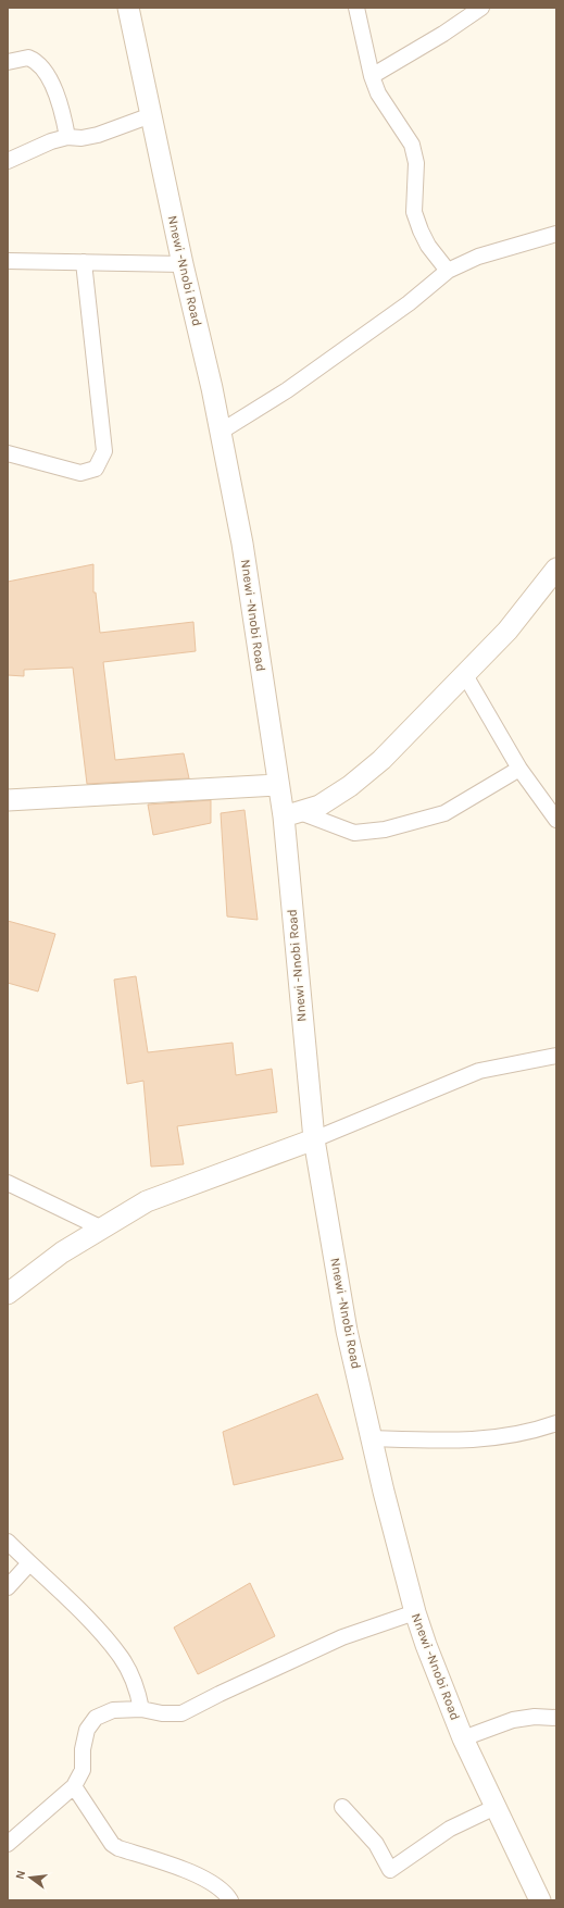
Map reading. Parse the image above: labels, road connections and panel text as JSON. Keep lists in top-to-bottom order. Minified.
{"streets":{"main road":["Nnewi -Nnobi Road"]},"north":"left"}
